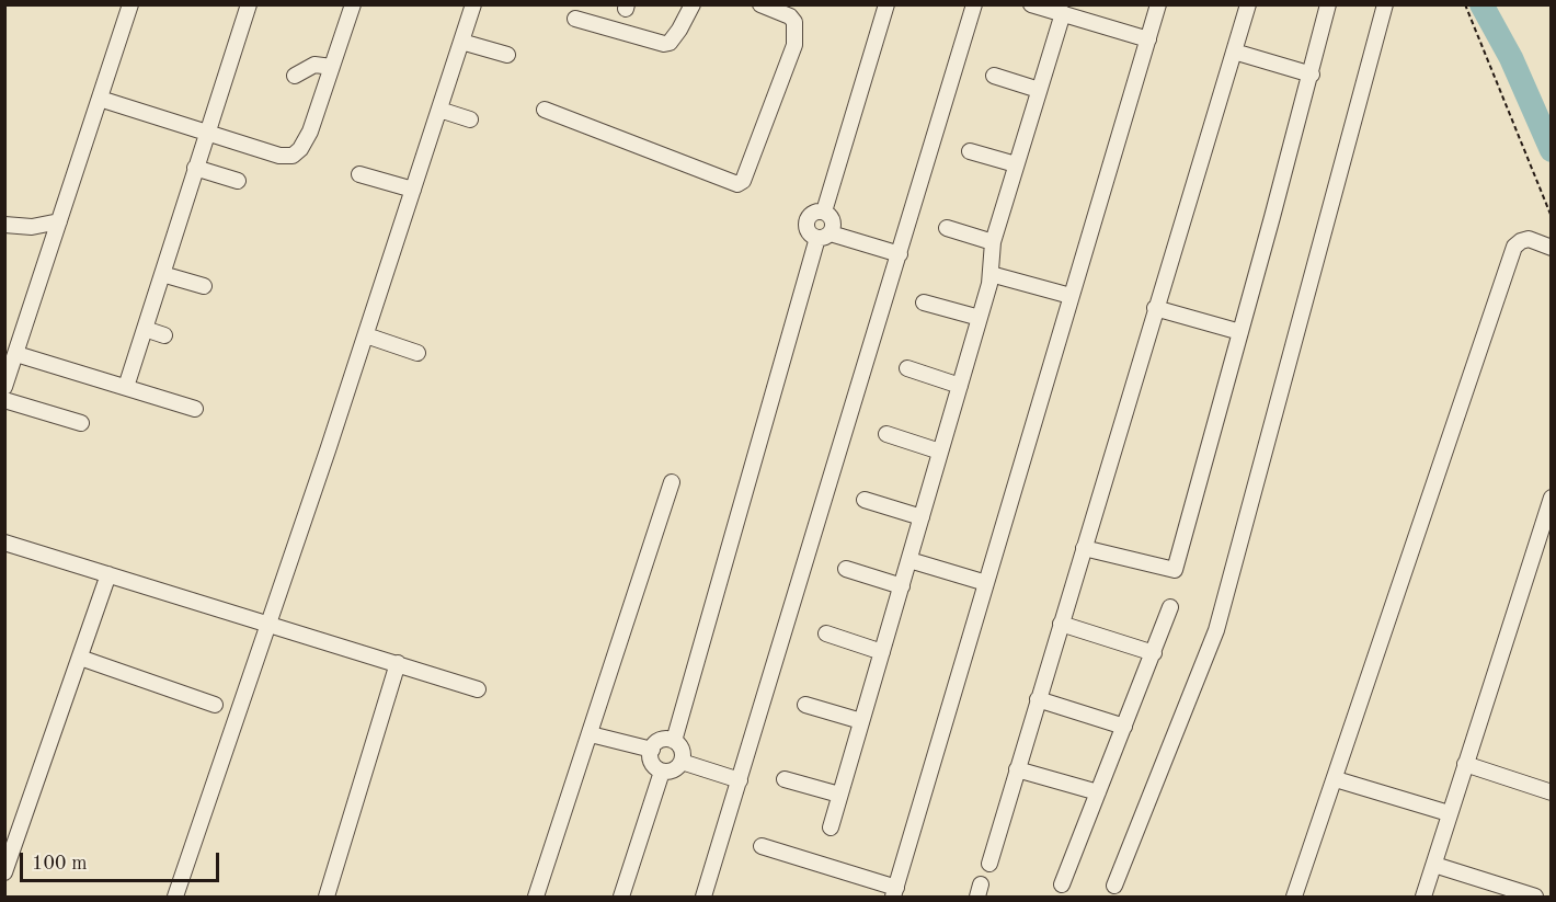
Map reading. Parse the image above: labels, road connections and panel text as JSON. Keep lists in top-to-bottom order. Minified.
{"scale_bar":"100 m"}
